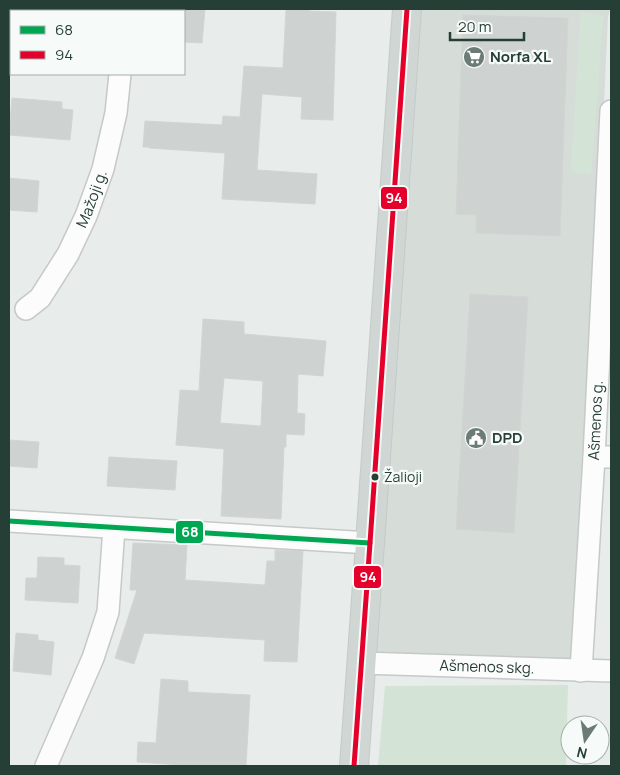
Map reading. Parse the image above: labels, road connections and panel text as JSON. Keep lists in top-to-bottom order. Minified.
{"streets":{"street":["Mažoji g.","Ašmenos g.","Ašmenos skg."]},"crossings":[["Ašmenos g.","Ašmenos skg."]],"places":{"supermarket":["Norfa XL"],"public building":["DPD"],"other":["Žalioji"]},"lines":["transit line 94","transit line 68"],"legend":["68","94"],"scale_bar":"20 m","north":"bottom"}
